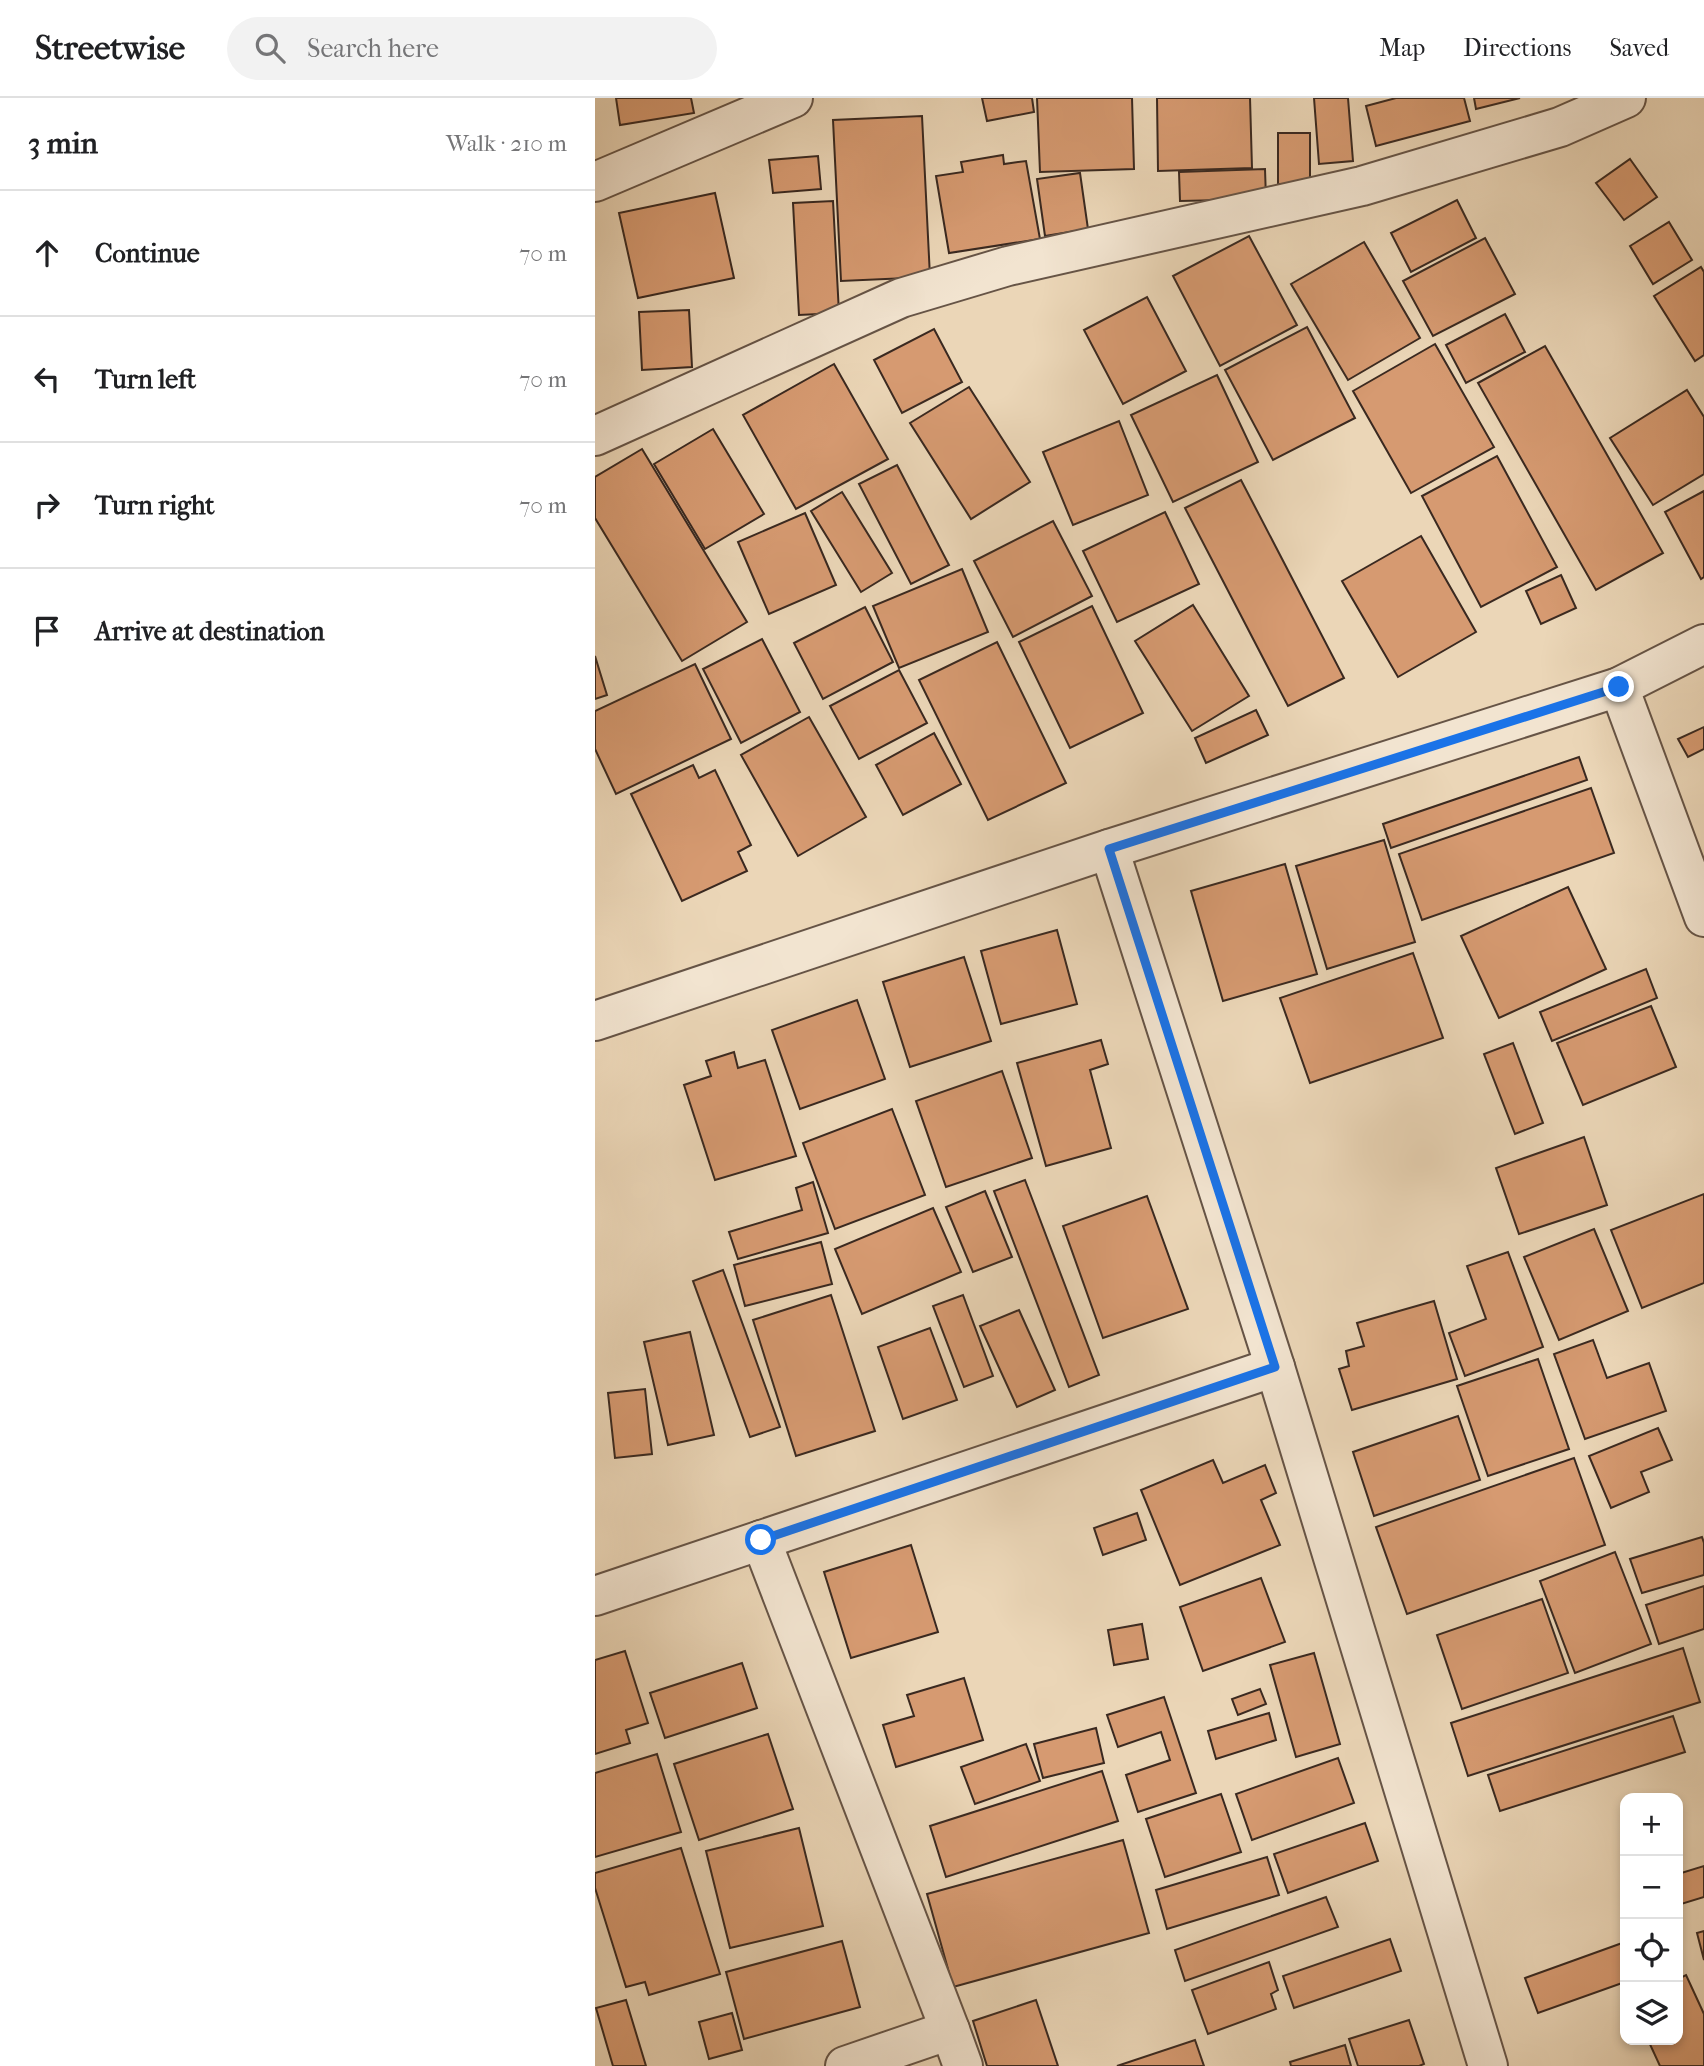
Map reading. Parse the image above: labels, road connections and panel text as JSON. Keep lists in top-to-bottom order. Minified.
{"page":{"header":"Streetwise","search":"Search here","nav":["Map","Directions","Saved"],"heading":["3 min","Walk · 210 m"],"list":[["Continue","70 m"],["Turn left","70 m"],["Turn right","70 m"],"Arrive at destination"],"map_buttons":["+","−"]}}
